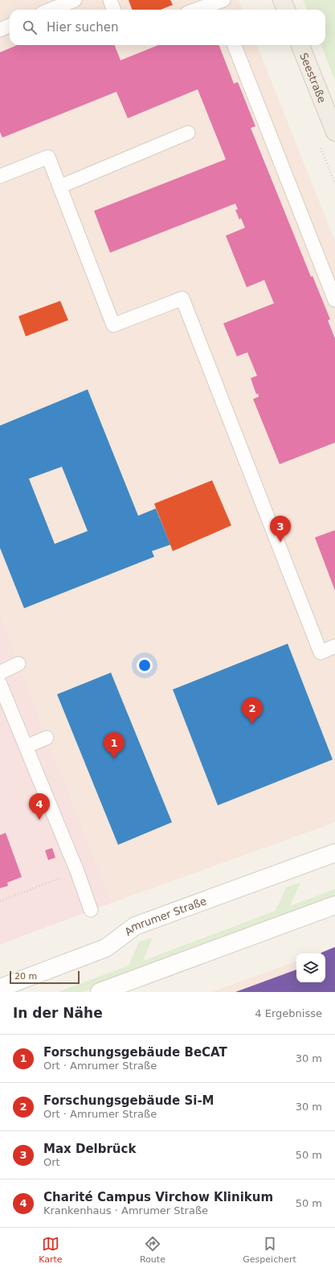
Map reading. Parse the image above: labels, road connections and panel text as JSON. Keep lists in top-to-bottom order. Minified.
{"streets":{"main road":["Seestraße","Amrumer Straße"]},"scale_bar":"20 m","page":{"search":"Hier suchen","pins":["3","2","1","4"],"scale":"20 m","heading":["In der Nähe","4 Ergebnisse"],"list":[{"mark":"1","name":"Forschungsgebäude BeCAT","note":"Ort · Amrumer Straße","value":"30 m"},{"mark":"2","name":"Forschungsgebäude Si-M","note":"Ort · Amrumer Straße","value":"30 m"},{"mark":"3","name":"Max Delbrück","note":"Ort","value":"50 m"},{"mark":"4","name":"Charité Campus Virchow Klinikum","note":"Krankenhaus · Amrumer Straße","value":"50 m"}],"nav":["Karte","Route","Gespeichert"]}}
